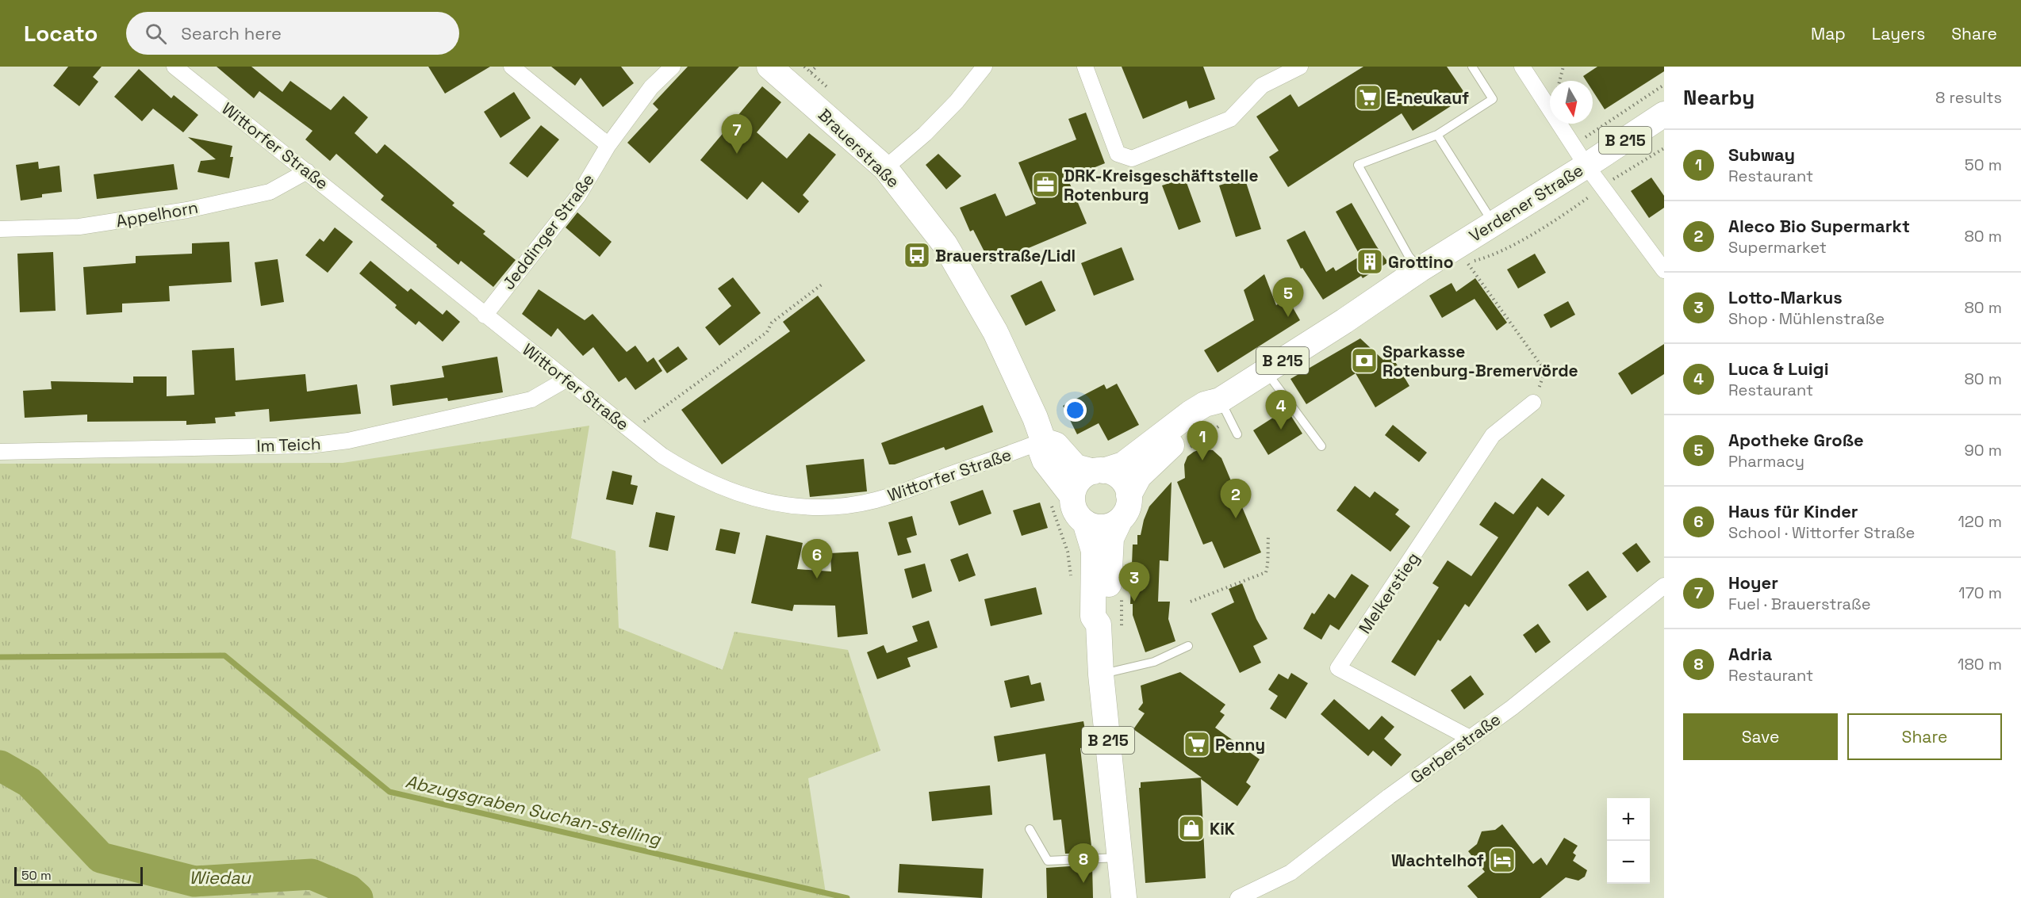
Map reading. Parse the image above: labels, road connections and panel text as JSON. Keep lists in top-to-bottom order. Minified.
{"streets":{"main road":["B 215","Brauerstraße","Verdener Straße"],"street":["Wittorfer Straße","Appelhorn","Jeddinger Straße","Im Teich","Melkerstieg","Gerberstraße"]},"crossings":[["B 215","Brauerstraße"],["B 215","Verdener Straße"],["Wittorfer Straße","Brauerstraße"],["Wittorfer Straße","Appelhorn"],["Wittorfer Straße","Jeddinger Straße"],["Wittorfer Straße","Im Teich"],["Brauerstraße","Verdener Straße"],["Melkerstieg","Gerberstraße"]],"water":["Abzugsgraben Suchan-Stelling","Wiedau"],"places":{"supermarket":["E-neukauf","Penny"],"office":["DRK-Kreisgeschäftstelle Rotenburg"],"bus stop":["Brauerstraße/Lidl"],"building":["Grottino"],"bank":["Sparkasse Rotenburg-Bremervörde"],"shop":["KiK"],"hotel":["Wachtelhof"]},"scale_bar":"50 m","north":"bottom","page":{"header":"Locato","search":"Search here","nav":["Map","Layers","Share"],"heading":["Nearby","8 results"],"pins":["7","5","4","1","2","6","3","8"],"list":[{"mark":"1","name":"Subway","note":"Restaurant","value":"50 m"},{"mark":"2","name":"Aleco Bio Supermarkt","note":"Supermarket","value":"80 m"},{"mark":"3","name":"Lotto-Markus","note":"Shop · Mühlenstraße","value":"80 m"},{"mark":"4","name":"Luca & Luigi","note":"Restaurant","value":"80 m"},{"mark":"5","name":"Apotheke Große","note":"Pharmacy","value":"90 m"},{"mark":"6","name":"Haus für Kinder","note":"School · Wittorfer Straße","value":"120 m"},{"mark":"7","name":"Hoyer","note":"Fuel · Brauerstraße","value":"170 m"},{"mark":"8","name":"Adria","note":"Restaurant","value":"180 m"}],"buttons":["Save","Share"],"map_buttons":["+","−"],"scale":"50 m"}}
